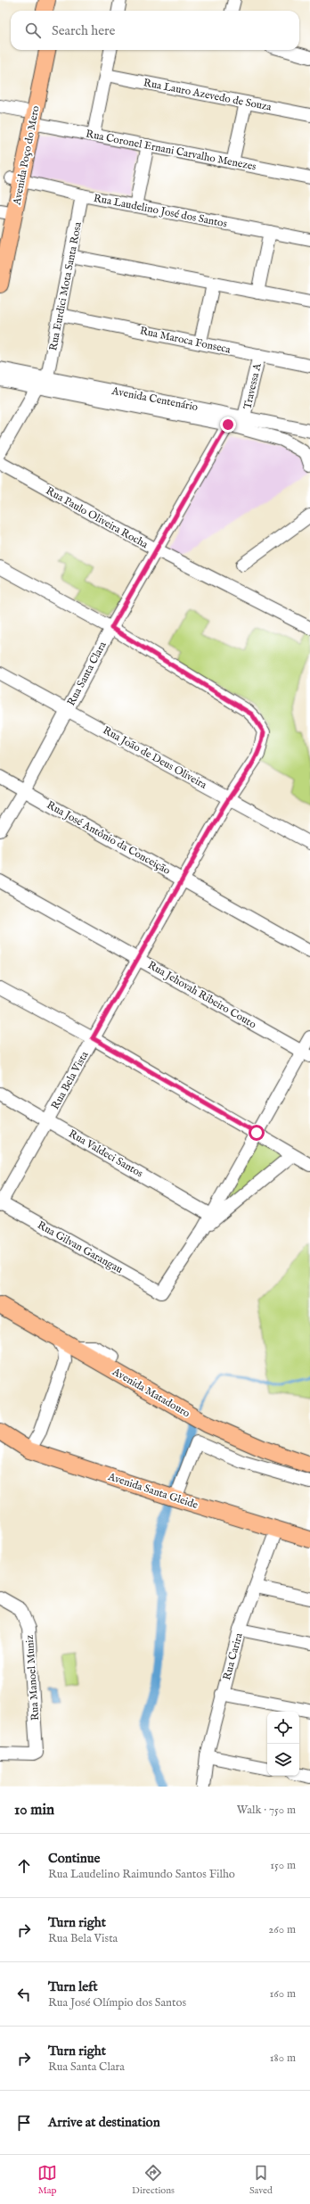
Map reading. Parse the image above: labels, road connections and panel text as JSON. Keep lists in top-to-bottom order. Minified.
{"streets":{"main road":["Avenida Poço do Mero","Avenida Matadouro","Avenida Santa Gleide"],"street":["Rua Lauro Azevedo de Souza","Rua Coronel Ernani Carvalho Menezes","Rua Laudelino José dos Santos","Rua Eurdici Mota Santa Rosa","Rua Maroca Fonseca","Travessa A","Avenida Centenário","Rua Paulo Oliveira Rocha","Rua Santa Clara","Rua João de Deus Oliveira","Rua José Antônio da Conceição","Rua Jehovah Ribeiro Couto","Rua Bela Vista","Rua Valdeci Santos","Rua Gilvan Garangau","Rua Carira","Rua Manoel Muniz"]},"crossings":[["Rua Coronel Ernani Carvalho Menezes","Avenida Poço do Mero"],["Avenida Poço do Mero","Rua Laudelino José dos Santos"],["Rua Laudelino José dos Santos","Rua Eurdici Mota Santa Rosa"],["Rua Eurdici Mota Santa Rosa","Rua Maroca Fonseca"],["Rua Eurdici Mota Santa Rosa","Avenida Centenário"],["Rua Maroca Fonseca","Travessa A"],["Travessa A","Avenida Centenário"],["Avenida Centenário","Rua Santa Clara"],["Rua Paulo Oliveira Rocha","Rua Santa Clara"],["Rua Santa Clara","Rua João de Deus Oliveira"],["Rua Santa Clara","Rua José Antônio da Conceição"],["Rua Santa Clara","Rua Bela Vista"],["Rua João de Deus Oliveira","Rua Bela Vista"],["Rua José Antônio da Conceição","Rua Bela Vista"],["Rua Jehovah Ribeiro Couto","Rua Bela Vista"],["Rua Bela Vista","Rua Valdeci Santos"],["Rua Bela Vista","Rua Gilvan Garangau"],["Avenida Santa Gleide","Rua Carira"]],"page":{"search":"Search here","heading":["10 min","Walk · 750 m"],"list":[["Continue","Rua Laudelino Raimundo Santos Filho","150 m"],["Turn right","Rua Bela Vista","260 m"],["Turn left","Rua José Olímpio dos Santos","160 m"],["Turn right","Rua Santa Clara","180 m"],"Arrive at destination"],"nav":["Map","Directions","Saved"]}}
